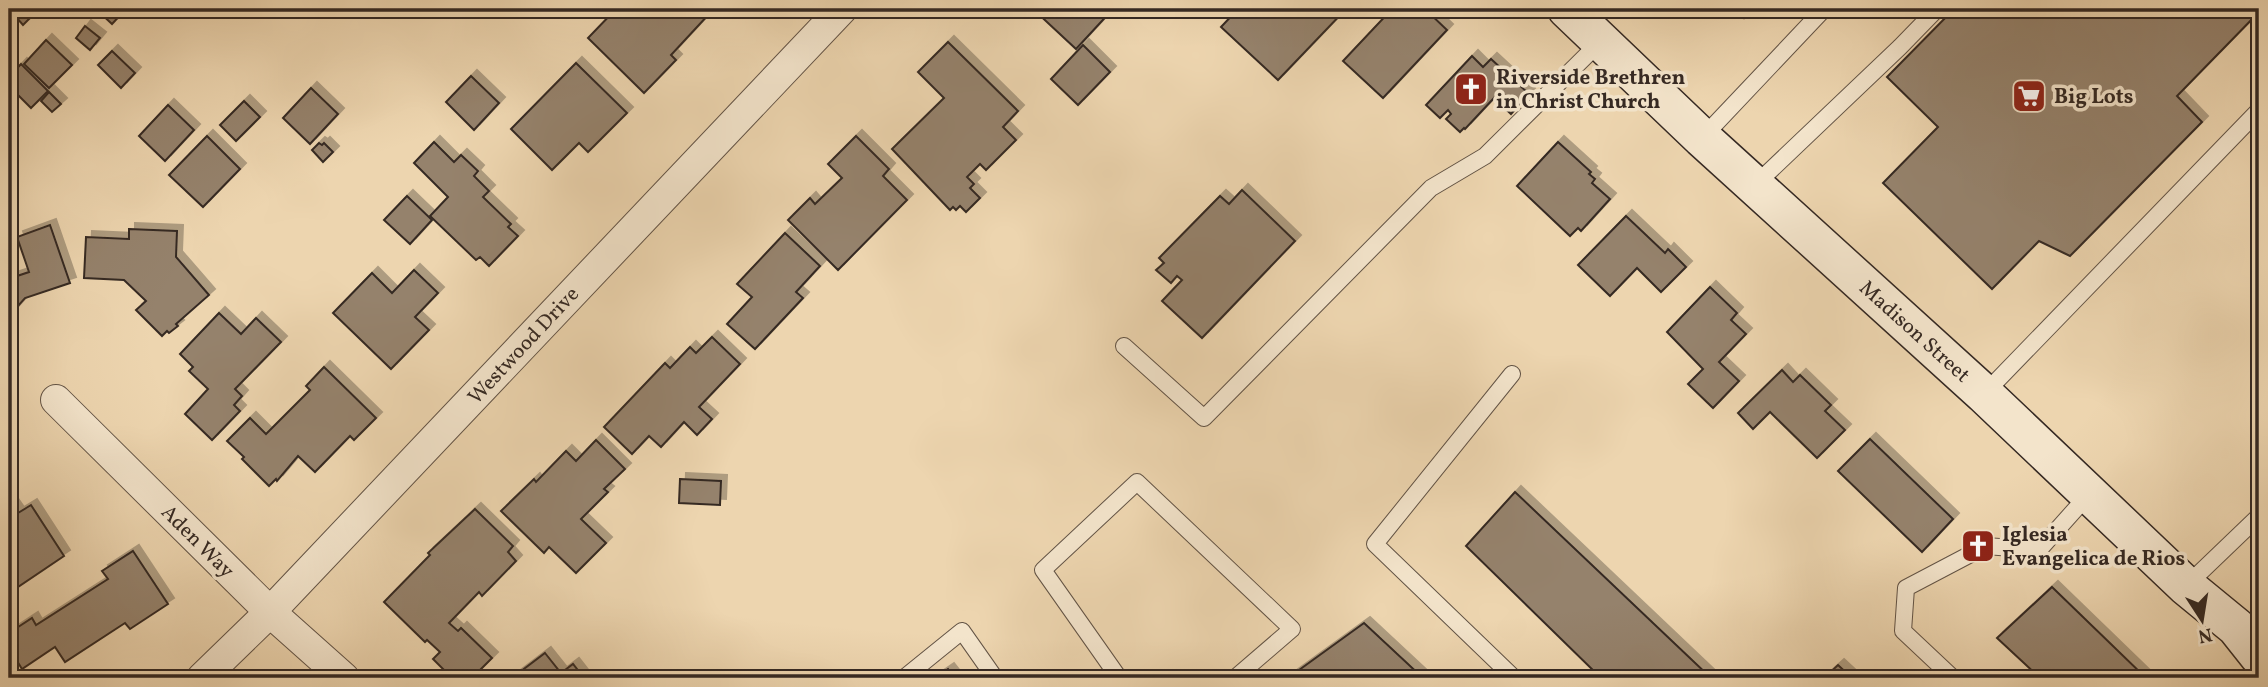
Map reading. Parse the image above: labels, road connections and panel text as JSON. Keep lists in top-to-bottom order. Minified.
{"streets":{"main road":["Madison Street"],"street":["Westwood Drive","Aden Way"]},"crossings":[["Westwood Drive","Aden Way"]],"places":{"church":["Riverside Brethren in Christ Church","Iglesia Evangelica de Rios"],"supermarket":["Big Lots"]},"north":"bottom"}
